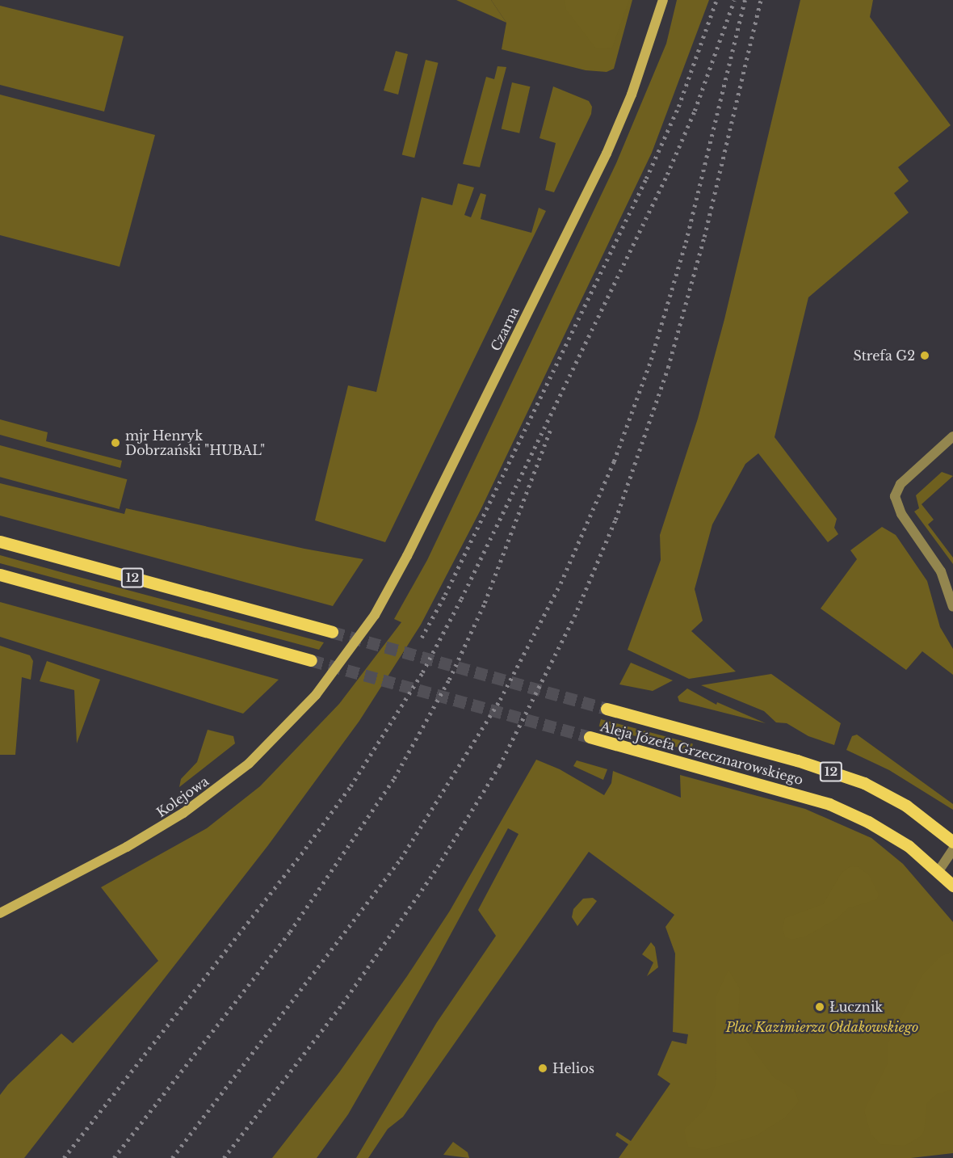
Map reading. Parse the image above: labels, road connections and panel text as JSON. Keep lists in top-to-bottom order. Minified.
{"streets":{"main road":["12","Aleja Józefa Grzecznarowskiego"],"street":["Czarna","Kolejowa"]},"crossings":[["Czarna","Kolejowa"]],"parks":["Plac Kazimierza Ołdakowskiego"],"places":["Strefa G2","mjr Henryk Dobrzański \"HUBAL\"","Łucznik","Helios"]}
